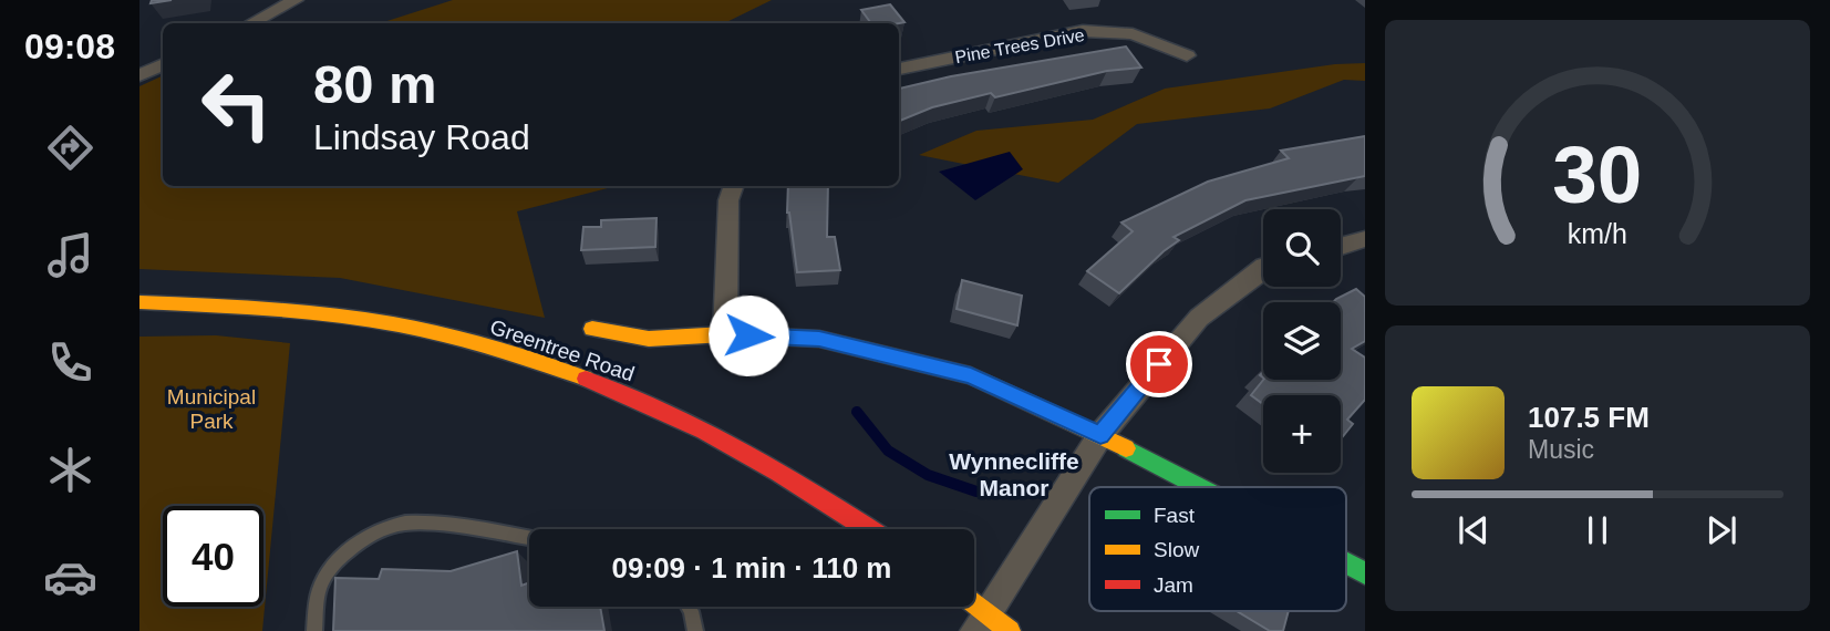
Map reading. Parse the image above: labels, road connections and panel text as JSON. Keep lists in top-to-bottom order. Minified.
{"streets":{"main road":["Greentree Road"],"street":["Pine Trees Drive"]},"districts":["Wynnecliffe Manor"],"parks":["Municipal Park"],"legend":["Fast","Slow","Jam"],"page":{"tabs":"09:08","turn":["80 m","Lindsay Road"],"map_buttons":"+","song":["107.5 FM","Music"],"limit":"40","trip":"09:09 · 1 min · 110 m","gauge":["30","km/h"]}}
